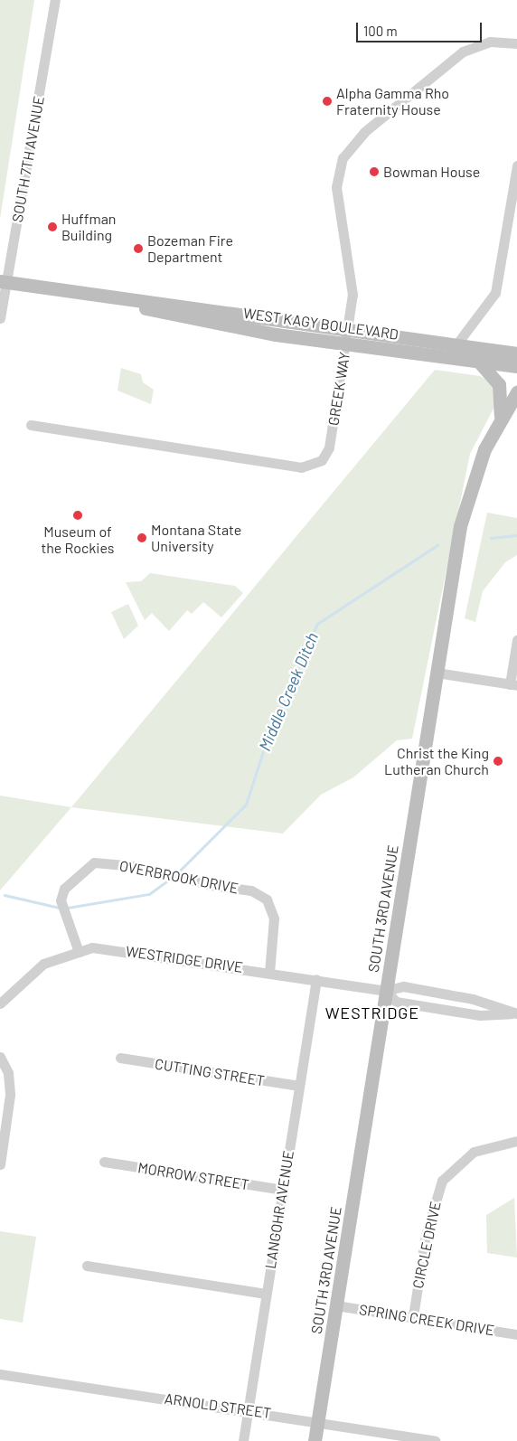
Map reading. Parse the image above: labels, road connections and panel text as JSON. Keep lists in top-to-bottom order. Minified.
{"streets":{"main road":["WEST KAGY BOULEVARD","SOUTH 3RD AVENUE"],"street":["SOUTH 7TH AVENUE","GREEK WAY","OVERBROOK DRIVE","WESTRIDGE DRIVE","CUTTING STREET","MORROW STREET","LANGOHR AVENUE","CIRCLE DRIVE","SPRING CREEK DRIVE","ARNOLD STREET"]},"crossings":[["SOUTH 7TH AVENUE","WEST KAGY BOULEVARD"],["WEST KAGY BOULEVARD","GREEK WAY"],["OVERBROOK DRIVE","WESTRIDGE DRIVE"],["SOUTH 3RD AVENUE","WESTRIDGE DRIVE"],["SOUTH 3RD AVENUE","SPRING CREEK DRIVE"],["SOUTH 3RD AVENUE","ARNOLD STREET"],["WESTRIDGE DRIVE","LANGOHR AVENUE"],["CUTTING STREET","LANGOHR AVENUE"],["MORROW STREET","LANGOHR AVENUE"],["LANGOHR AVENUE","ARNOLD STREET"],["CIRCLE DRIVE","SPRING CREEK DRIVE"]],"districts":["WESTRIDGE"],"water":["Middle Creek Ditch"],"places":["Alpha Gamma Rho Fraternity House","Bowman House","Huffman Building","Bozeman Fire Department","Museum of the Rockies","Montana State University","Christ the King Lutheran Church"],"scale_bar":"100 m"}
